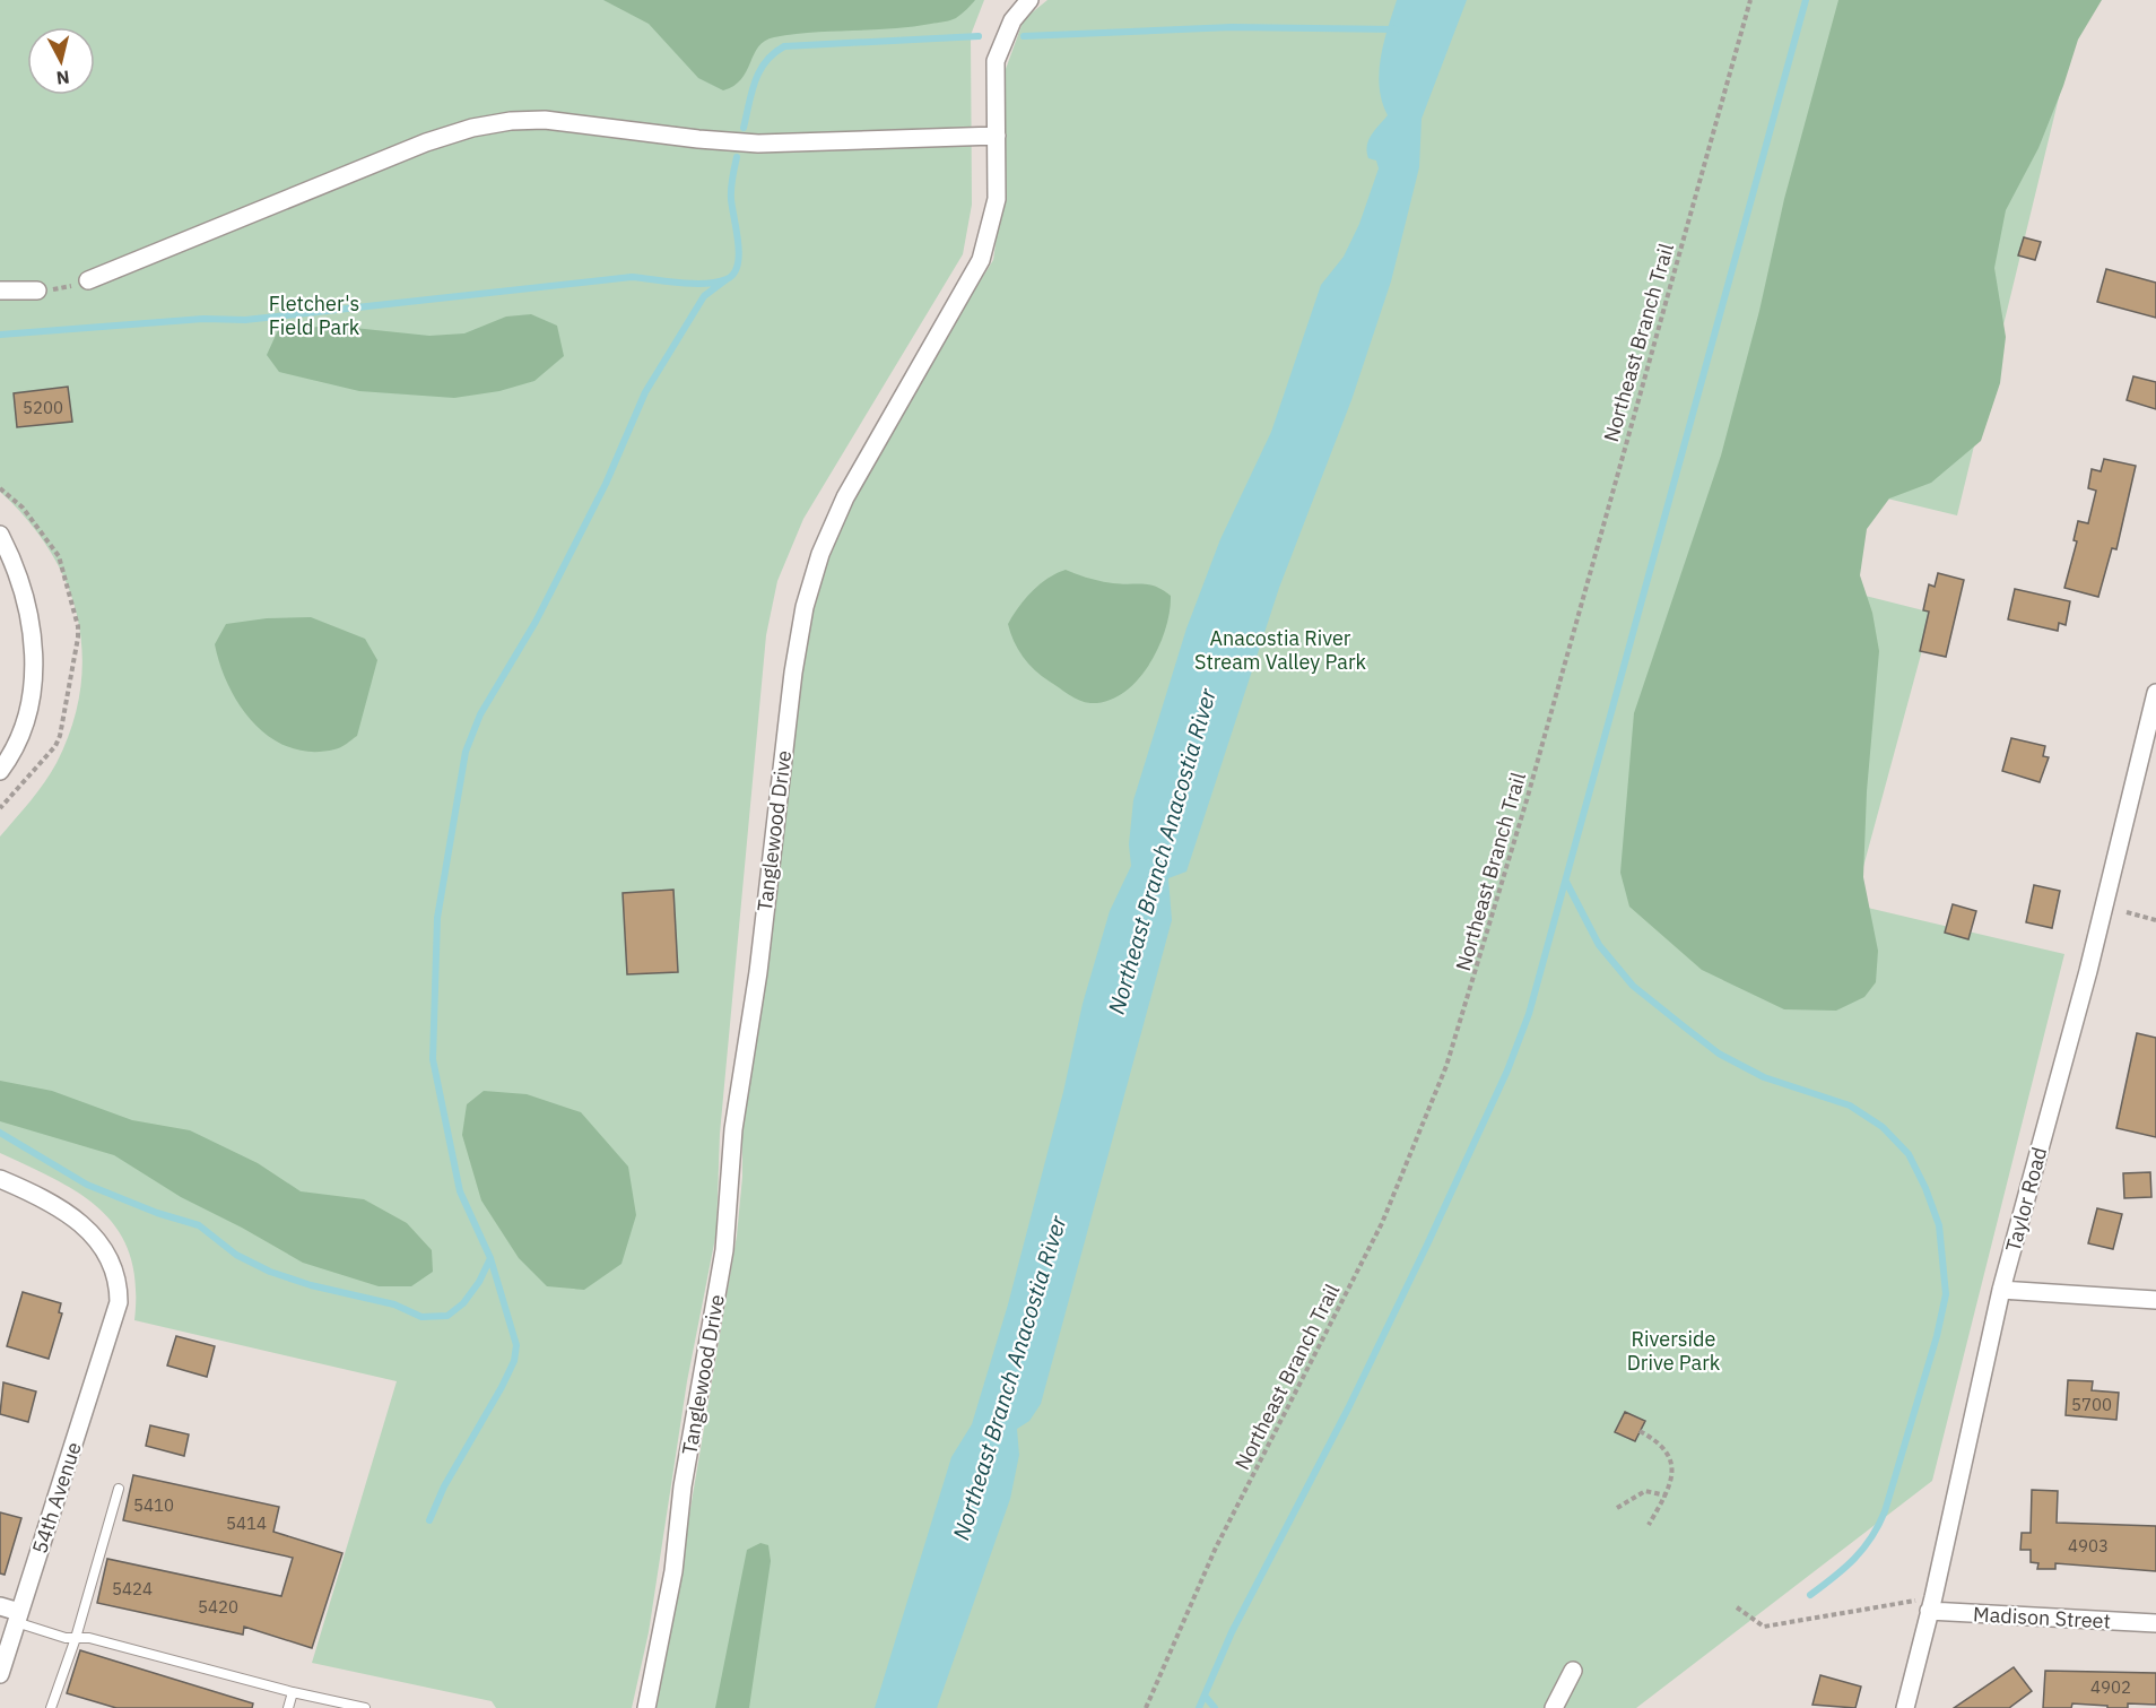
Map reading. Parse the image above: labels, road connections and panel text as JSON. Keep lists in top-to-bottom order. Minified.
{"streets":{"street":["Tanglewood Drive","Taylor Road","54th Avenue","Madison Street"],"path":["Northeast Branch Trail"]},"crossings":[["Taylor Road","Madison Street"]],"water":["Northeast Branch Anacostia River"],"parks":["Fletcher's Field Park","Anacostia River Stream Valley Park","Riverside Drive Park"],"house_numbers":["5200","5700","5410","5414","4903","5424","5420","4902"],"north":"bottom"}
